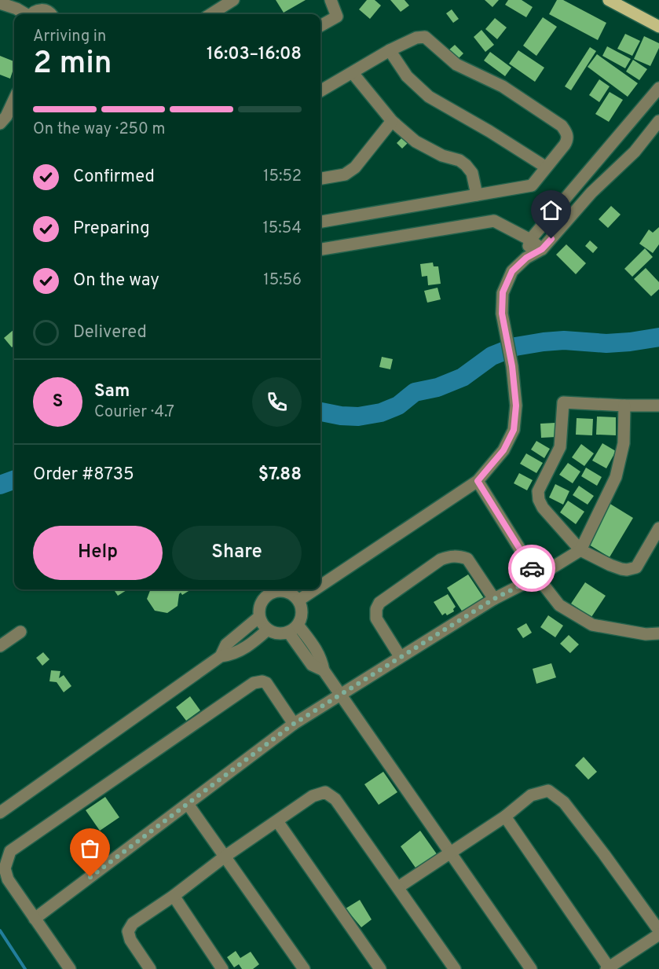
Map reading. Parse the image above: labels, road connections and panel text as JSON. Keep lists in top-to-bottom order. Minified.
{"page":{"heading":["2 min","Arriving in","16:03–16:08"],"panel":["Sam","Courier · 4.7","Order #8735","$7.88"],"bar":"On the way · 250 m","list":[["Confirmed","15:52"],["Preparing","15:54"],["On the way","15:56"],"Delivered"],"round":"S","buttons":["Help","Share"]}}
